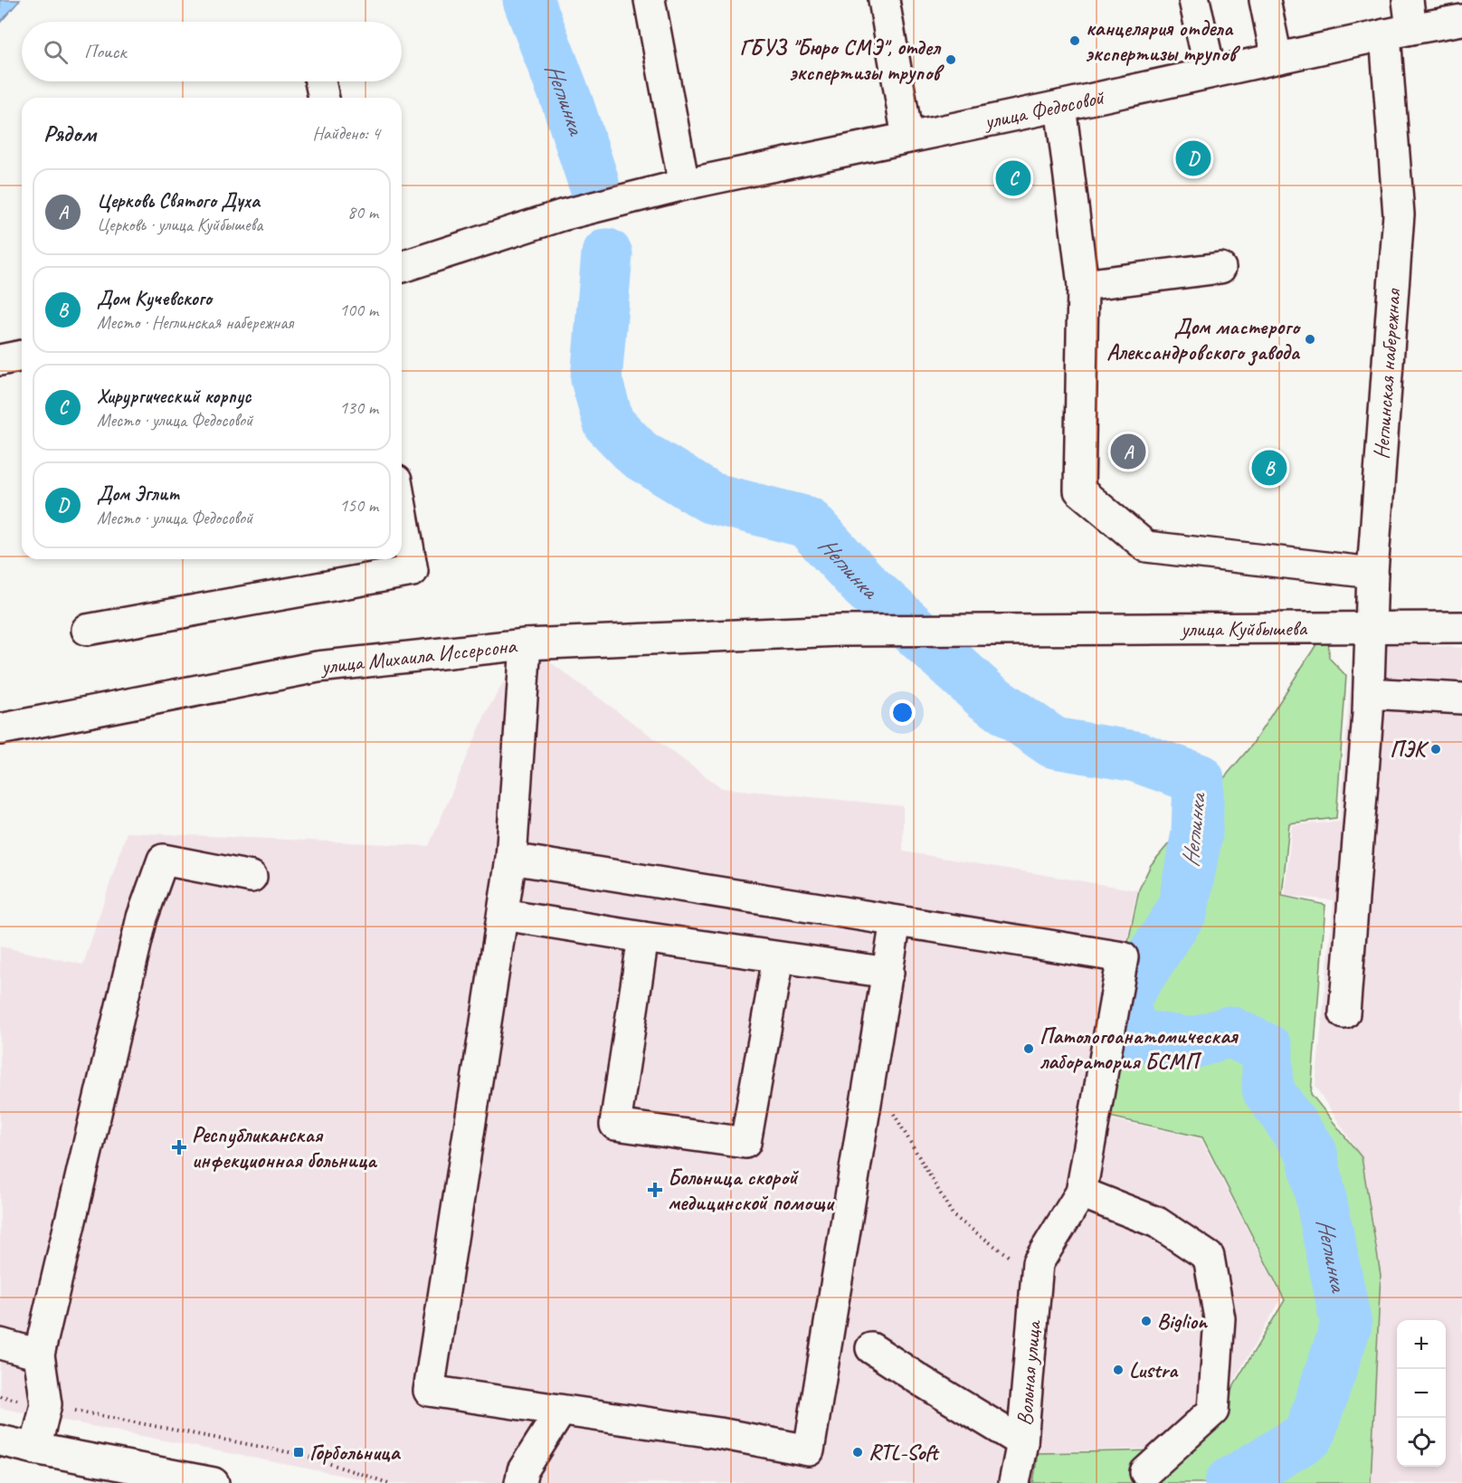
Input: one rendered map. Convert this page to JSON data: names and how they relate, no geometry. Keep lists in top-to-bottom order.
{
  "streets": {
    "street": [
      "улица Федосовой",
      "Неглинская набережная",
      "улица Куйбышева",
      "улица Михаила Иссерсона",
      "Вольная улица"
    ]
  },
  "crossings": [
    ["улица Федосовой", "Неглинская набережная"],
    ["Неглинская набережная", "улица Куйбышева"],
    ["улица Куйбышева", "улица Михаила Иссерсона"]
  ],
  "water": ["Неглинка"],
  "places": {
    "other": [
      "канцелярия отдела экспертизы трупов",
      "ГБУЗ \"Бюро СМЭ\", отдел экспертизы трупов",
      "Дом мастерого Александровского завода",
      "ПЭК",
      "Патологоанатомическая лаборатория БСМП",
      "Biglion",
      "Lustra",
      "RTL-Soft"
    ],
    "health": ["Республиканская инфекционная больница", "Больница скорой медицинской помощи"],
    "transit": ["Горбольница"]
  },
  "page": {
    "search": "Поиск",
    "heading": ["Рядом", "Найдено: 4"],
    "pins": [
      "D",
      "C",
      "A",
      "B"
    ],
    "list": [
      {
        "mark": "A",
        "name": "Церковь Святого Духа",
        "note": "Церковь · улица Куйбышева",
        "value": "80 m"
      },
      {
        "mark": "B",
        "name": "Дом Кучевского",
        "note": "Место · Неглинская набережная",
        "value": "100 m"
      },
      {
        "mark": "C",
        "name": "Хирургический корпус",
        "note": "Место · улица Федосовой",
        "value": "130 m"
      },
      {
        "mark": "D",
        "name": "Дом Эглит",
        "note": "Место · улица Федосовой",
        "value": "150 m"
      }
    ],
    "map_buttons": ["+", "−"]
  }
}
